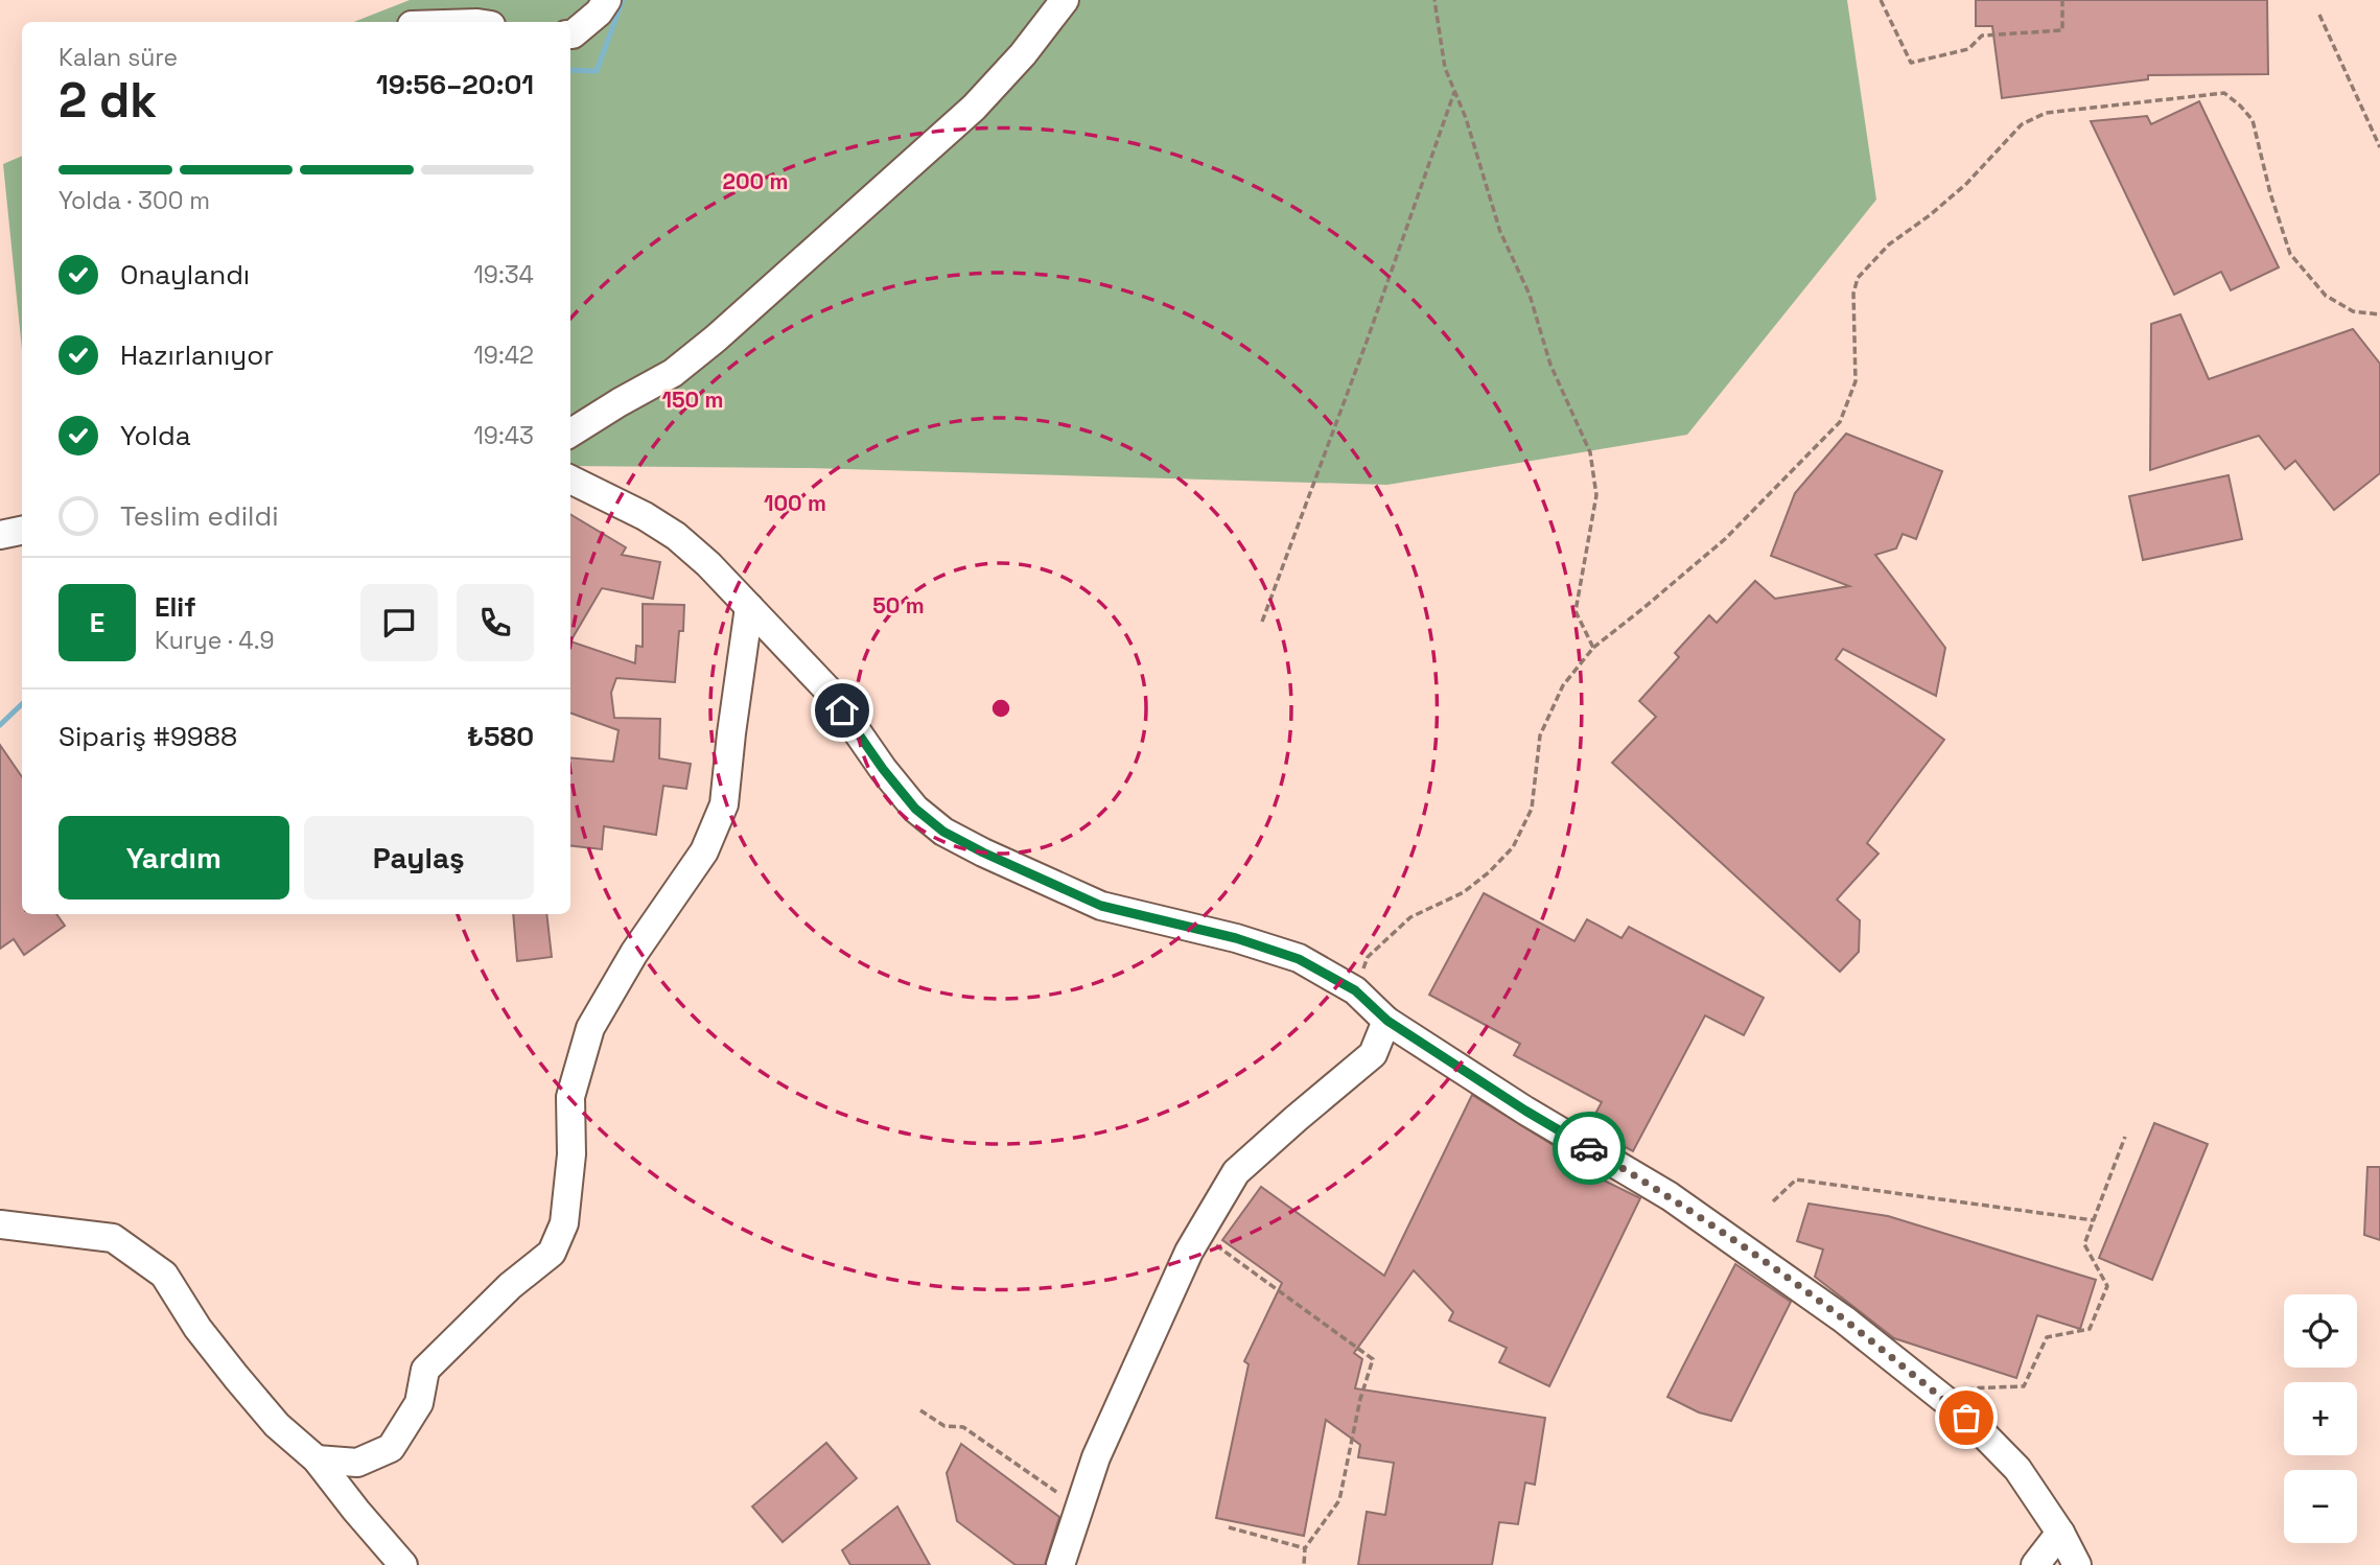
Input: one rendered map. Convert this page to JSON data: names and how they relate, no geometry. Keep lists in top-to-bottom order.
{
  "page": {
    "heading": ["2 dk", "Kalan süre", "19:56–20:01"],
    "panel": [
      "Elif",
      "Kurye · 4.9",
      "Sipariş #9988",
      "₺580"
    ],
    "bar": "Yolda · 300 m",
    "list": [
      ["Onaylandı", "19:34"],
      ["Hazırlanıyor", "19:42"],
      ["Yolda", "19:43"],
      "Teslim edildi"
    ],
    "round": "E",
    "buttons": ["Yardım", "Paylaş"],
    "map_buttons": ["+", "−"]
  },
  "rings": [
    "200 m",
    "150 m",
    "100 m",
    "50 m"
  ]
}
